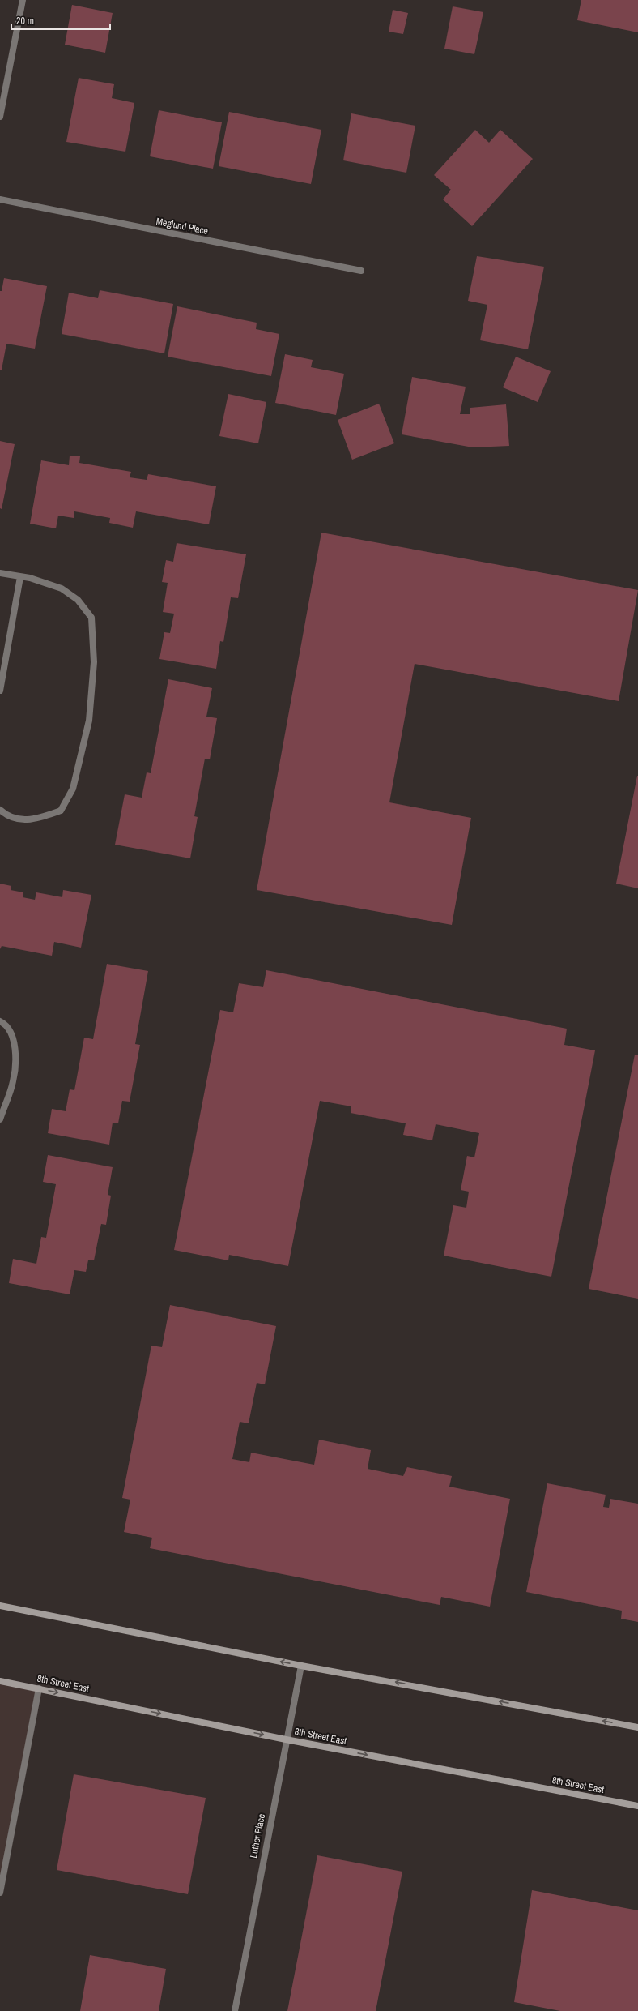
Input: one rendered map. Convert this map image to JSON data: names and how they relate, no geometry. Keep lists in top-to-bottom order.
{
  "streets": {
    "main road": ["8th Street East"],
    "street": ["Meglund Place", "Luther Place"]
  },
  "crossings": [
    ["8th Street East", "Luther Place"]
  ],
  "one_way": ["8th Street East"],
  "scale_bar": "20 m"
}
